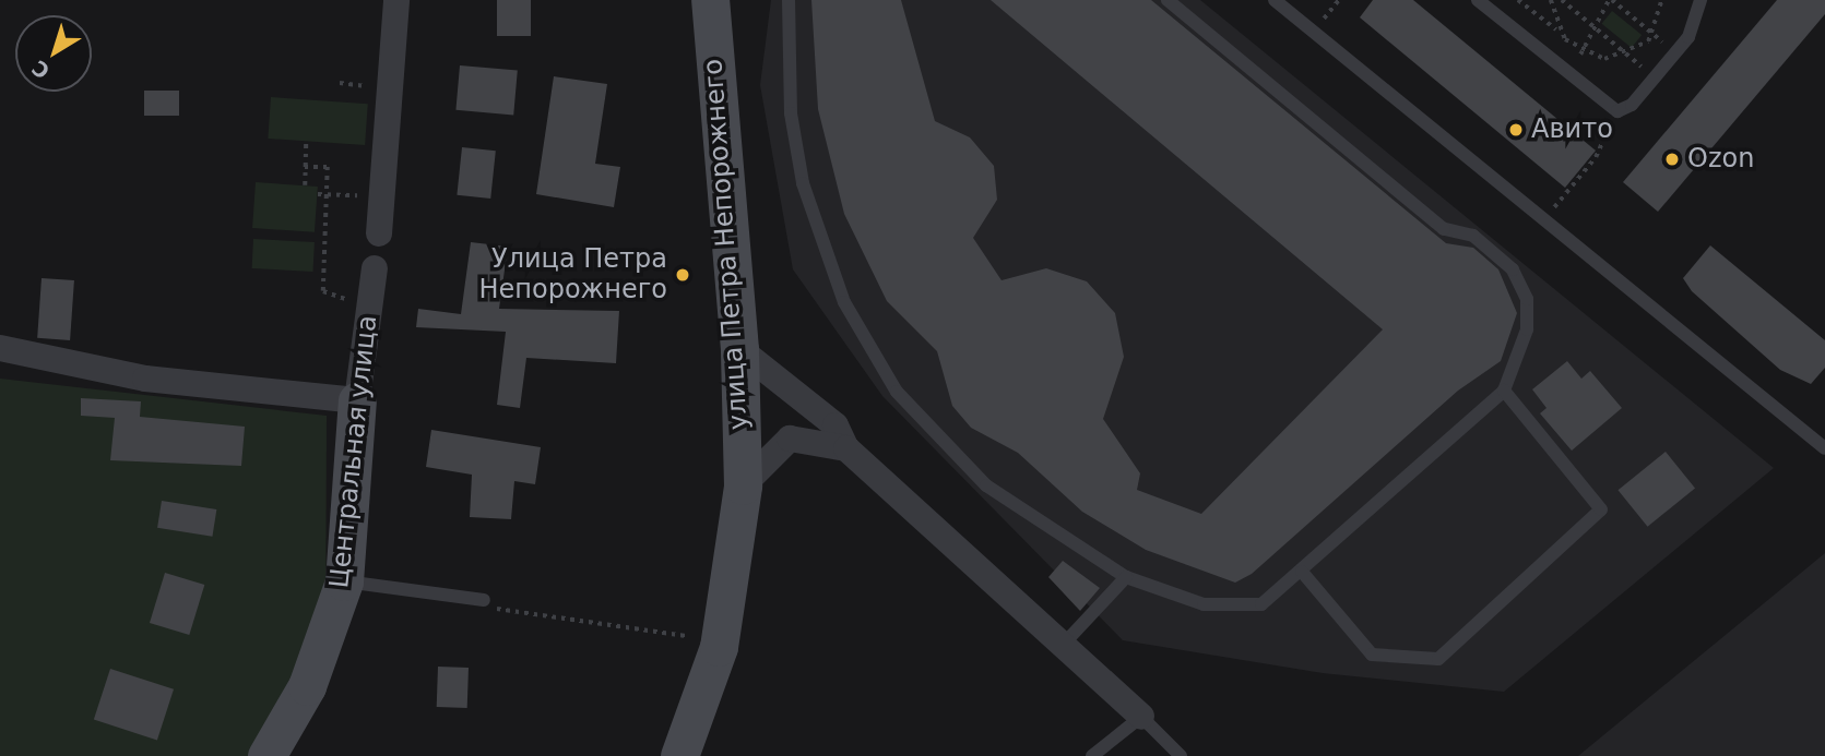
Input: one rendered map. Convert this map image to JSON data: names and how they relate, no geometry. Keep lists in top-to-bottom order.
{
  "streets": {
    "street": ["улица Петра Непорожнего", "Центральная улица"]
  },
  "places": ["Авито", "Ozon", "Улица Петра Непорожнего"],
  "north": "bottom left"
}
